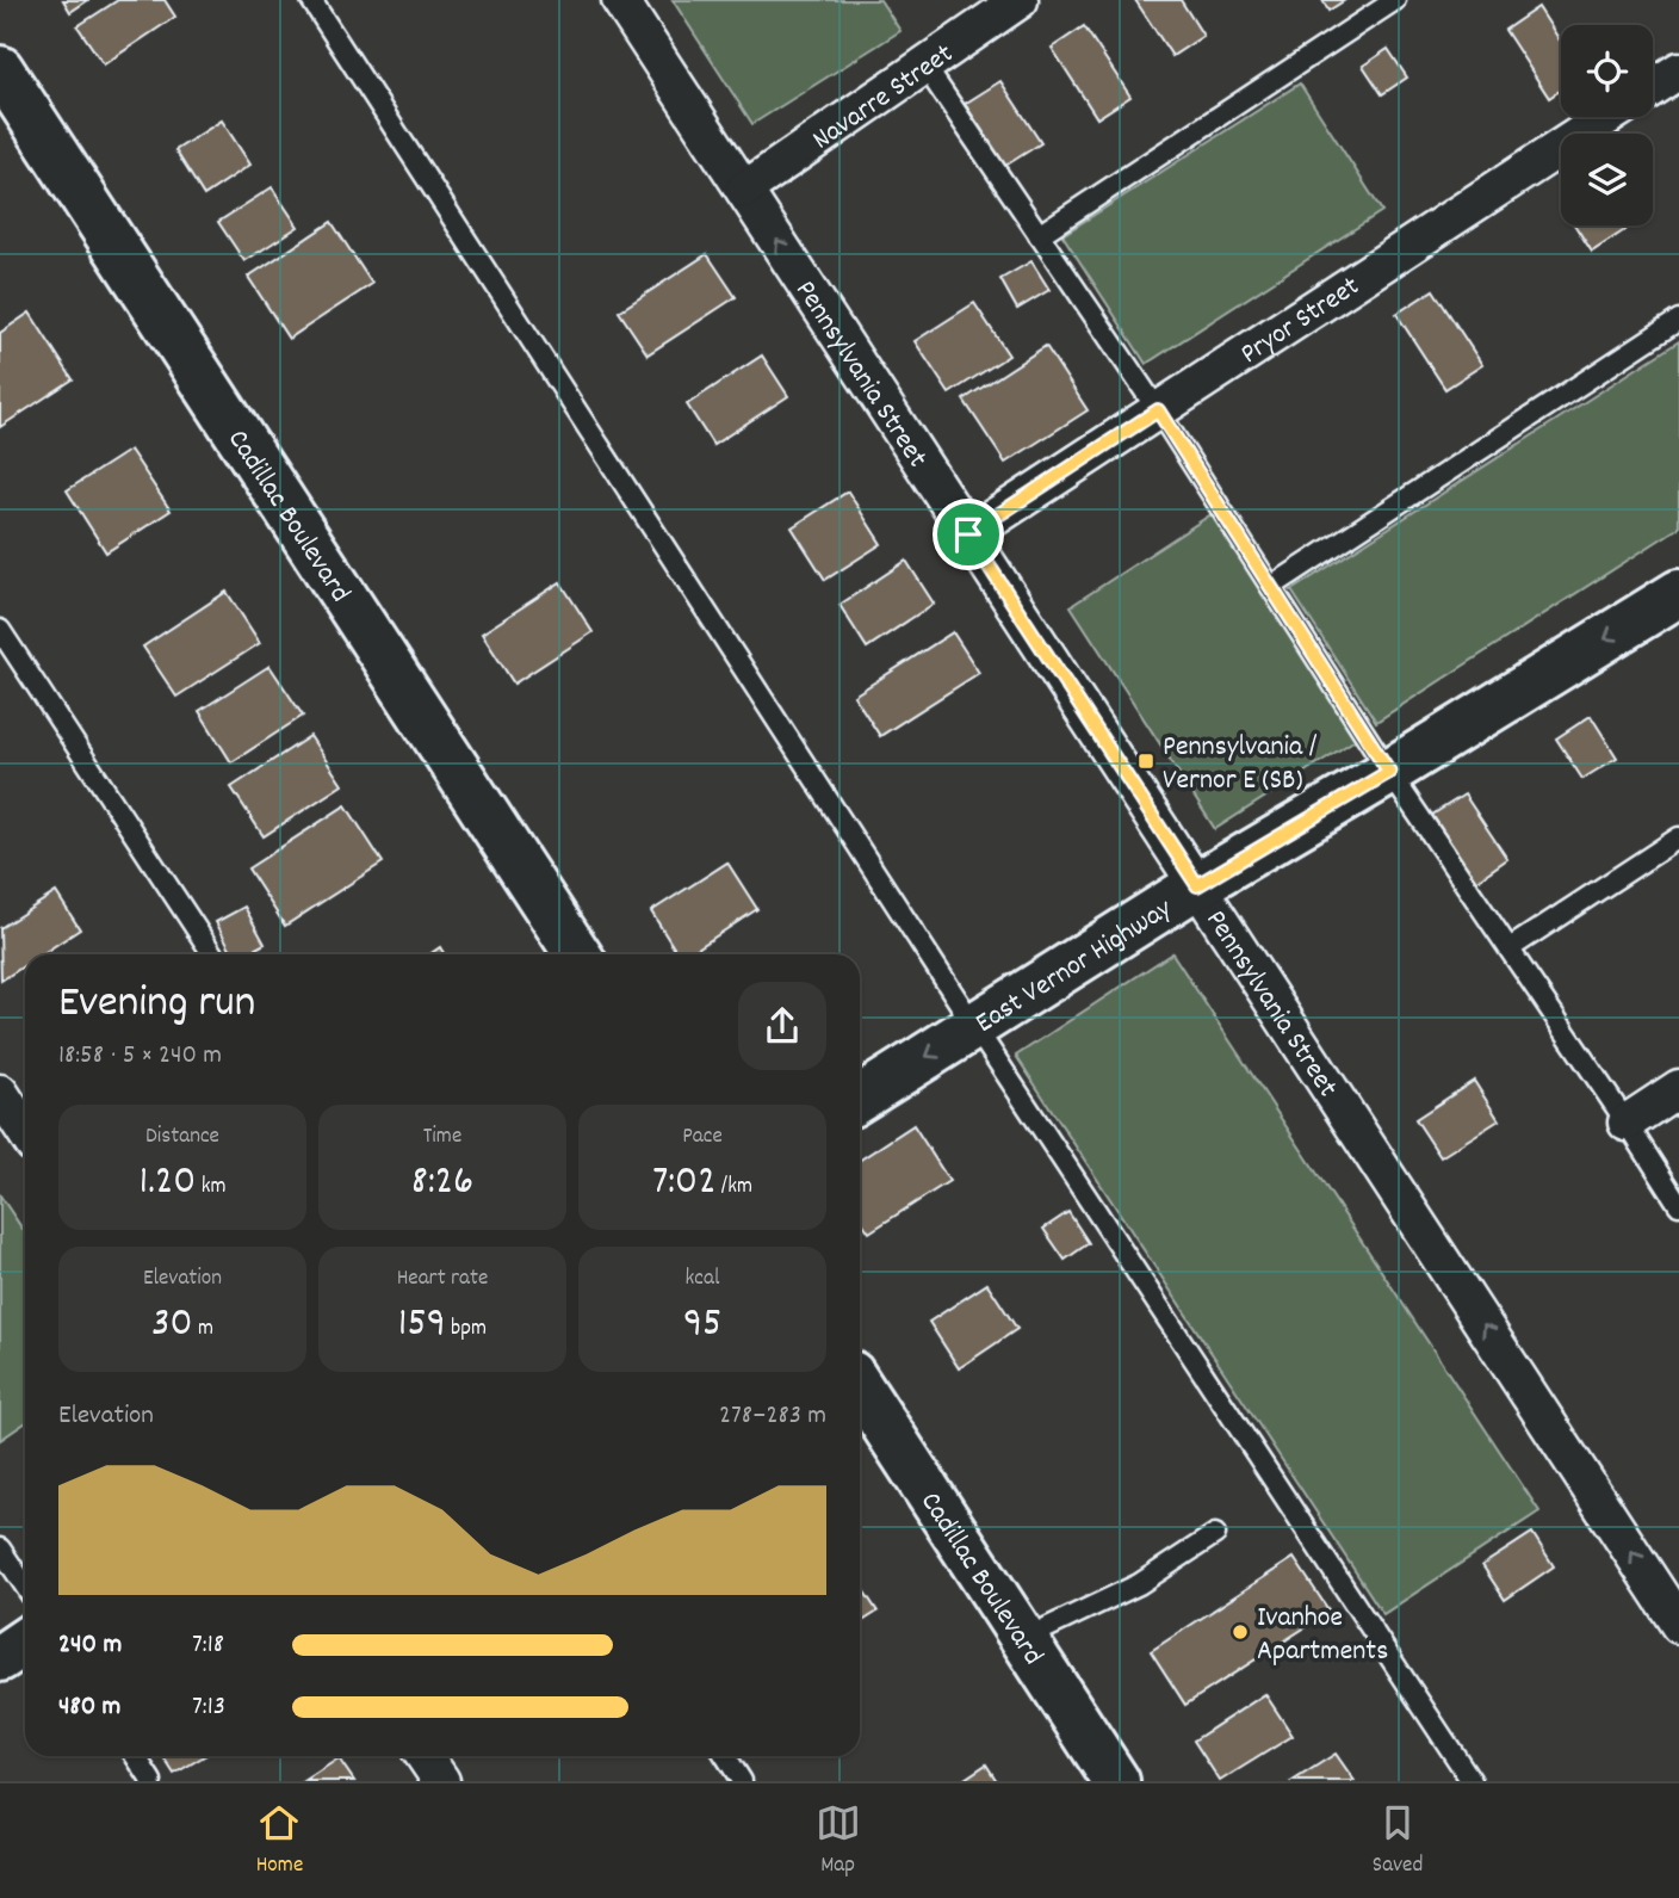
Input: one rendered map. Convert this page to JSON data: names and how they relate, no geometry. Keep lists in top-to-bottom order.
{
  "streets": {
    "street": [
      "Navarre Street",
      "Pryor Street",
      "Pennsylvania Street",
      "Cadillac Boulevard",
      "East Vernor Highway"
    ]
  },
  "crossings": [
    ["Navarre Street", "Pennsylvania Street"],
    ["Pryor Street", "Pennsylvania Street"],
    ["Pennsylvania Street", "East Vernor Highway"]
  ],
  "one_way": ["Pennsylvania Street", "East Vernor Highway"],
  "places": {
    "transit": ["Pennsylvania / Vernor E (SB)"],
    "other": ["Ivanhoe Apartments"]
  },
  "page": {
    "heading": ["Evening run", "18:58 · 5 × 240 m"],
    "stats": [
      ["Distance", "1.20 km"],
      ["Time", "8:26"],
      ["Pace", "7:02 /km"],
      ["Elevation", "30 m"],
      ["Heart rate", "159 bpm"],
      ["kcal", "95"]
    ],
    "chart": ["Elevation", "278–283 m"],
    "list": [
      {
        "name": "240 m",
        "note": "7:18"
      },
      {
        "name": "480 m",
        "note": "7:13"
      }
    ],
    "tabs": ["Home", "Map", "Saved"]
  }
}
